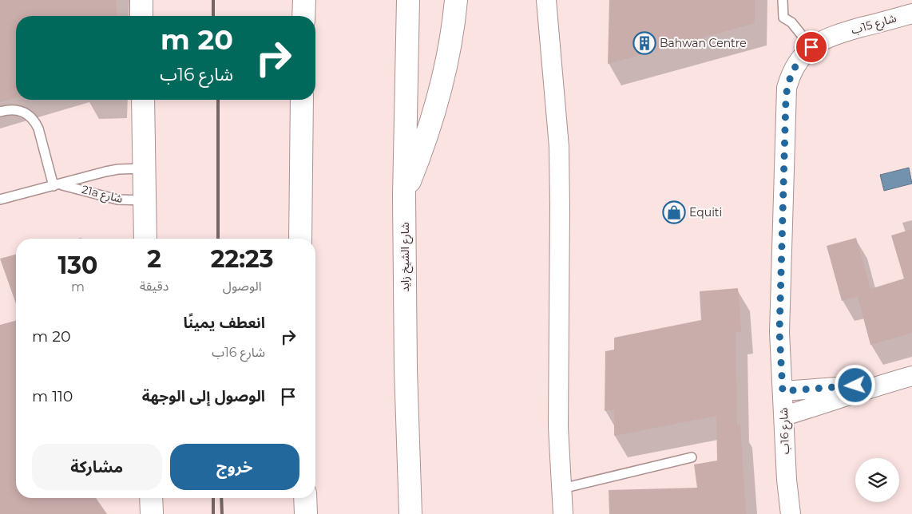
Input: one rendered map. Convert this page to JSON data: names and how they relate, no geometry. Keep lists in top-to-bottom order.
{
  "streets": {
    "main road": ["شارع الشيخ زايد"],
    "street": ["شارع 15ب", "شارع 16ب"],
    "lane": ["21a شارع"]
  },
  "crossings": [
    ["شارع 15ب", "شارع 16ب"]
  ],
  "places": {
    "building": ["Bahwan Centre"],
    "shop": ["Equiti"]
  },
  "page": {
    "turn": ["20 m", "شارع 16ب"],
    "eta": [
      "22:23",
      "الوصول",
      "2",
      "دقيقة",
      "130",
      "m"
    ],
    "list": [
      {
        "name": "انعطف يمينًا",
        "note": "شارع 16ب",
        "value": "20 m"
      },
      {
        "name": "الوصول إلى الوجهة",
        "value": "110 m"
      }
    ],
    "buttons": ["خروج", "مشاركة"]
  }
}
